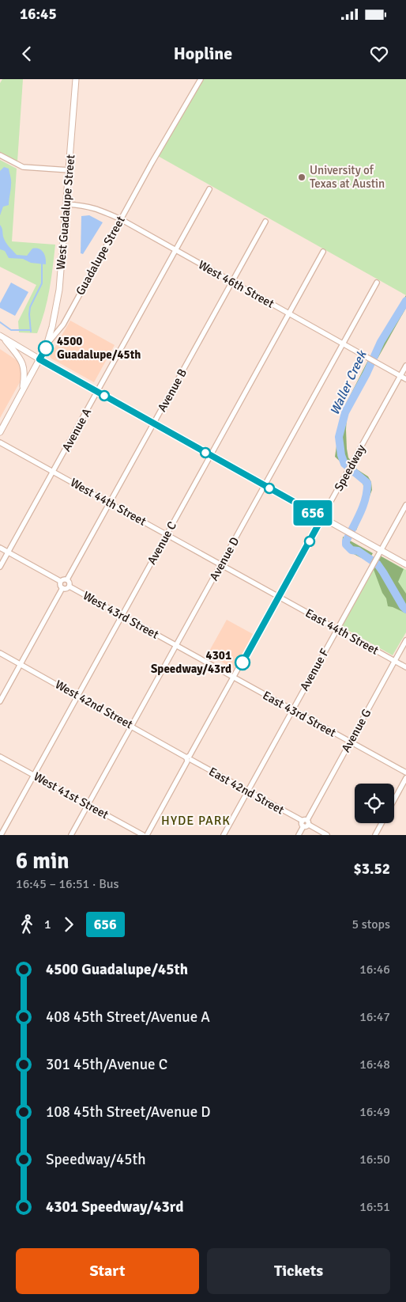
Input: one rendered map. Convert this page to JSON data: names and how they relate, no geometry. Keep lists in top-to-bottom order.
{
  "streets": {
    "main road": ["West Guadalupe Street", "Guadalupe Street"],
    "street": [
      "West 46th Street",
      "Avenue B",
      "Avenue A",
      "Speedway",
      "West 44th Street",
      "Avenue C",
      "Avenue D",
      "West 43rd Street",
      "East 44th Street",
      "Avenue F",
      "West 42nd Street",
      "East 43rd Street",
      "Avenue G",
      "East 42nd Street",
      "West 41st Street"
    ]
  },
  "crossings": [
    ["West Guadalupe Street", "Guadalupe Street"],
    ["West Guadalupe Street", "West 46th Street"],
    ["Guadalupe Street", "West 46th Street"],
    ["West 46th Street", "Avenue B"],
    ["West 46th Street", "Avenue A"],
    ["West 46th Street", "Speedway"],
    ["West 46th Street", "Avenue C"],
    ["West 46th Street", "Avenue D"],
    ["Avenue B", "West 44th Street"],
    ["Avenue B", "West 43rd Street"],
    ["Avenue A", "West 44th Street"],
    ["Speedway", "West 44th Street"],
    ["Speedway", "West 43rd Street"],
    ["Speedway", "East 44th Street"],
    ["Speedway", "West 42nd Street"],
    ["Speedway", "East 43rd Street"],
    ["Speedway", "East 42nd Street"],
    ["West 44th Street", "Avenue C"],
    ["West 44th Street", "Avenue D"],
    ["West 44th Street", "East 44th Street"],
    ["Avenue C", "West 43rd Street"],
    ["Avenue C", "West 42nd Street"],
    ["Avenue C", "West 41st Street"],
    ["Avenue D", "West 43rd Street"],
    ["Avenue D", "West 42nd Street"],
    ["Avenue D", "West 41st Street"],
    ["West 43rd Street", "East 43rd Street"],
    ["East 44th Street", "Avenue F"],
    ["East 44th Street", "Avenue G"],
    ["Avenue F", "East 43rd Street"],
    ["Avenue F", "East 42nd Street"],
    ["West 42nd Street", "East 42nd Street"],
    ["East 43rd Street", "Avenue G"],
    ["Avenue G", "East 42nd Street"]
  ],
  "districts": ["HYDE PARK"],
  "water": ["Waller Creek"],
  "places": ["University of Texas at Austin", "4500 Guadalupe/45th", "4301 Speedway/43rd"],
  "lines": ["bus line 656"],
  "page": {
    "status": "16:45",
    "header": "Hopline",
    "on_map": "656",
    "heading": ["6 min", "16:45 – 16:51 · Bus", "$3.52"],
    "legs": ["1", "656", "5 stops"],
    "list": [
      {
        "name": "4500 Guadalupe/45th",
        "value": "16:46"
      },
      {
        "name": "408 45th Street/Avenue A",
        "value": "16:47"
      },
      {
        "name": "301 45th/Avenue C",
        "value": "16:48"
      },
      {
        "name": "108 45th Street/Avenue D",
        "value": "16:49"
      },
      {
        "name": "Speedway/45th",
        "value": "16:50"
      },
      {
        "name": "4301 Speedway/43rd",
        "value": "16:51"
      }
    ],
    "buttons": ["Start", "Tickets"]
  }
}
